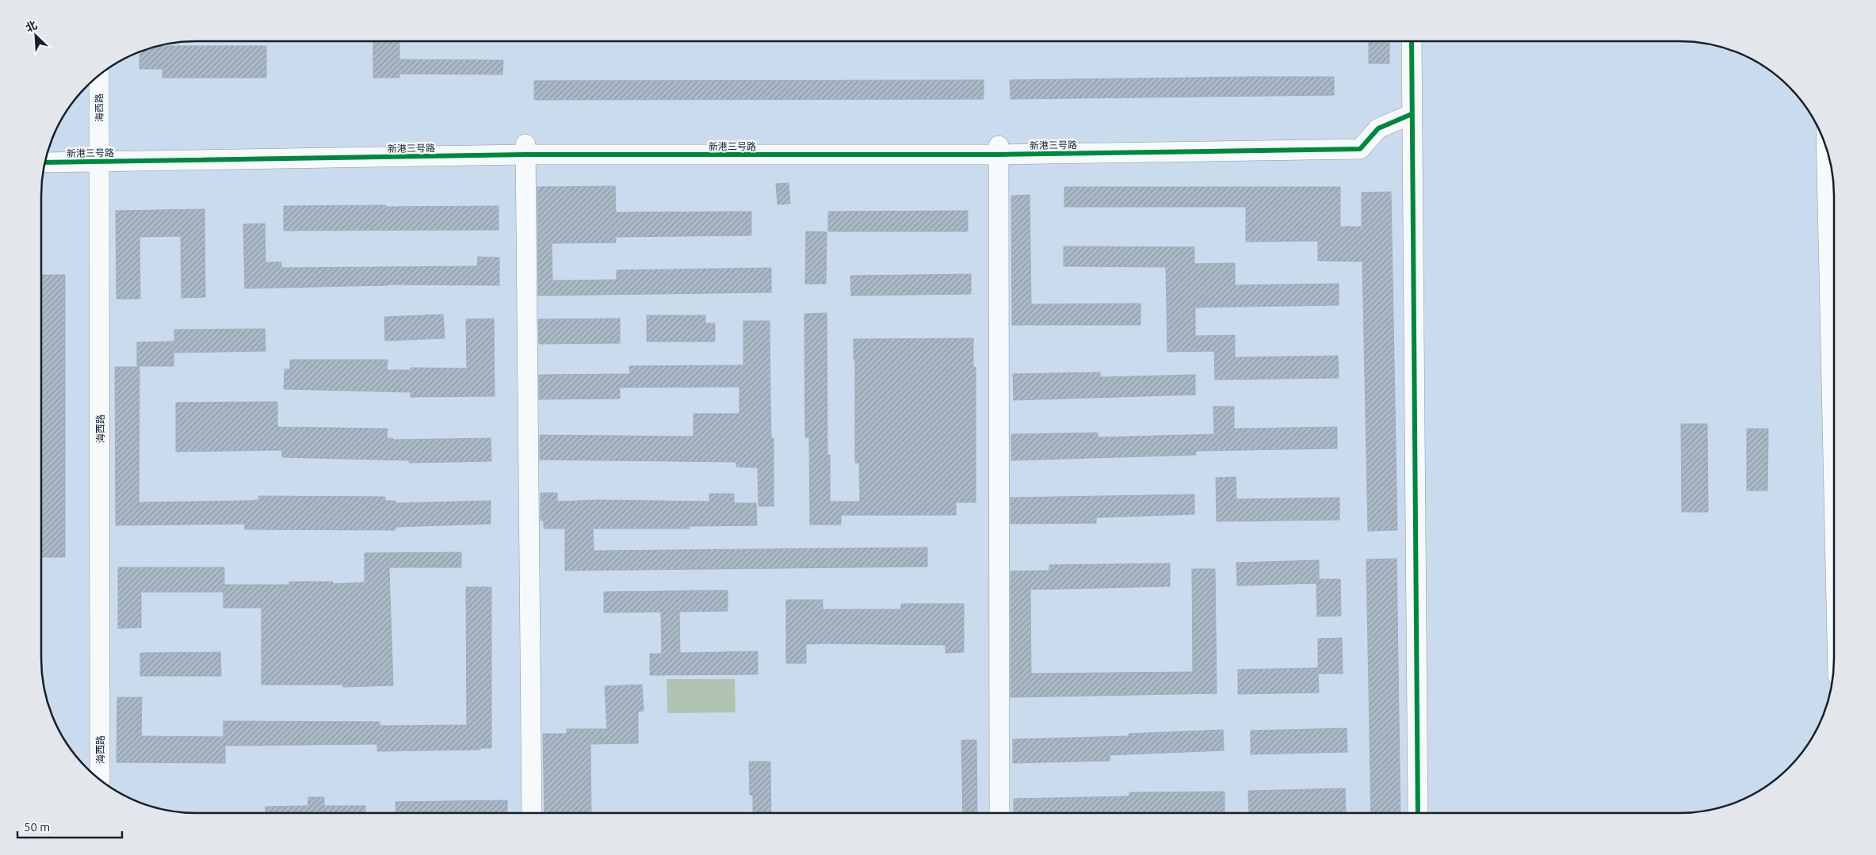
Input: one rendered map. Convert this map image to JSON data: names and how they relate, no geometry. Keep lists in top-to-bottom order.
{
  "streets": {
    "street": ["海西路", "新港三号路"]
  },
  "crossings": [
    ["海西路", "新港三号路"]
  ],
  "scale_bar": "50 m",
  "north": "top left"
}
